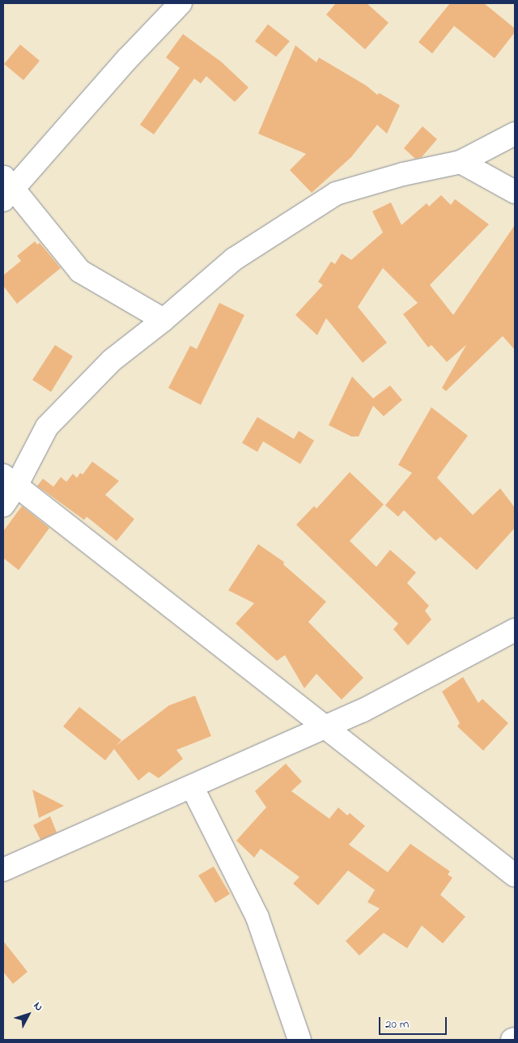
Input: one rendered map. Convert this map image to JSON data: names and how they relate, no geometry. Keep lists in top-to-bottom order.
{
  "scale_bar": "20 m",
  "north": "top right"
}
